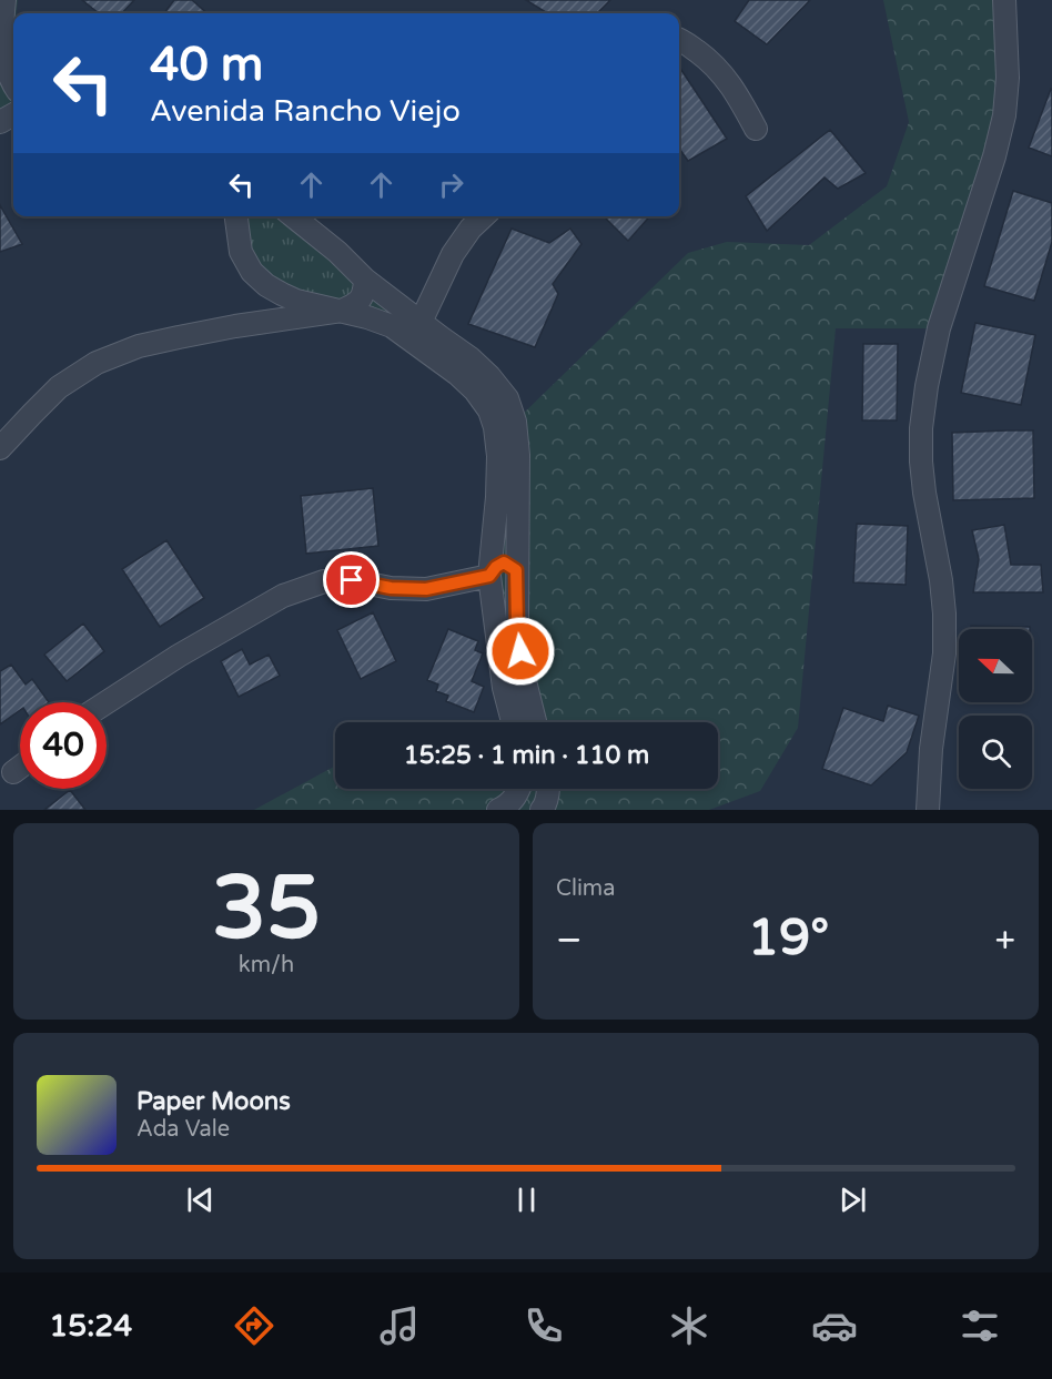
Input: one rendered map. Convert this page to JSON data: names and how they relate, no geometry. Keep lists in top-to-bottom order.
{
  "north": "left",
  "page": {
    "turn": ["40 m", "Avenida Rancho Viejo"],
    "limit": "40",
    "trip": "15:25 · 1 min · 110 m",
    "tile": [
      ["35", "km/h"],
      "Clima"
    ],
    "heat": ["−", "19°", "+"],
    "song": ["Paper Moons", "Ada Vale"],
    "tabs": "15:24"
  }
}
